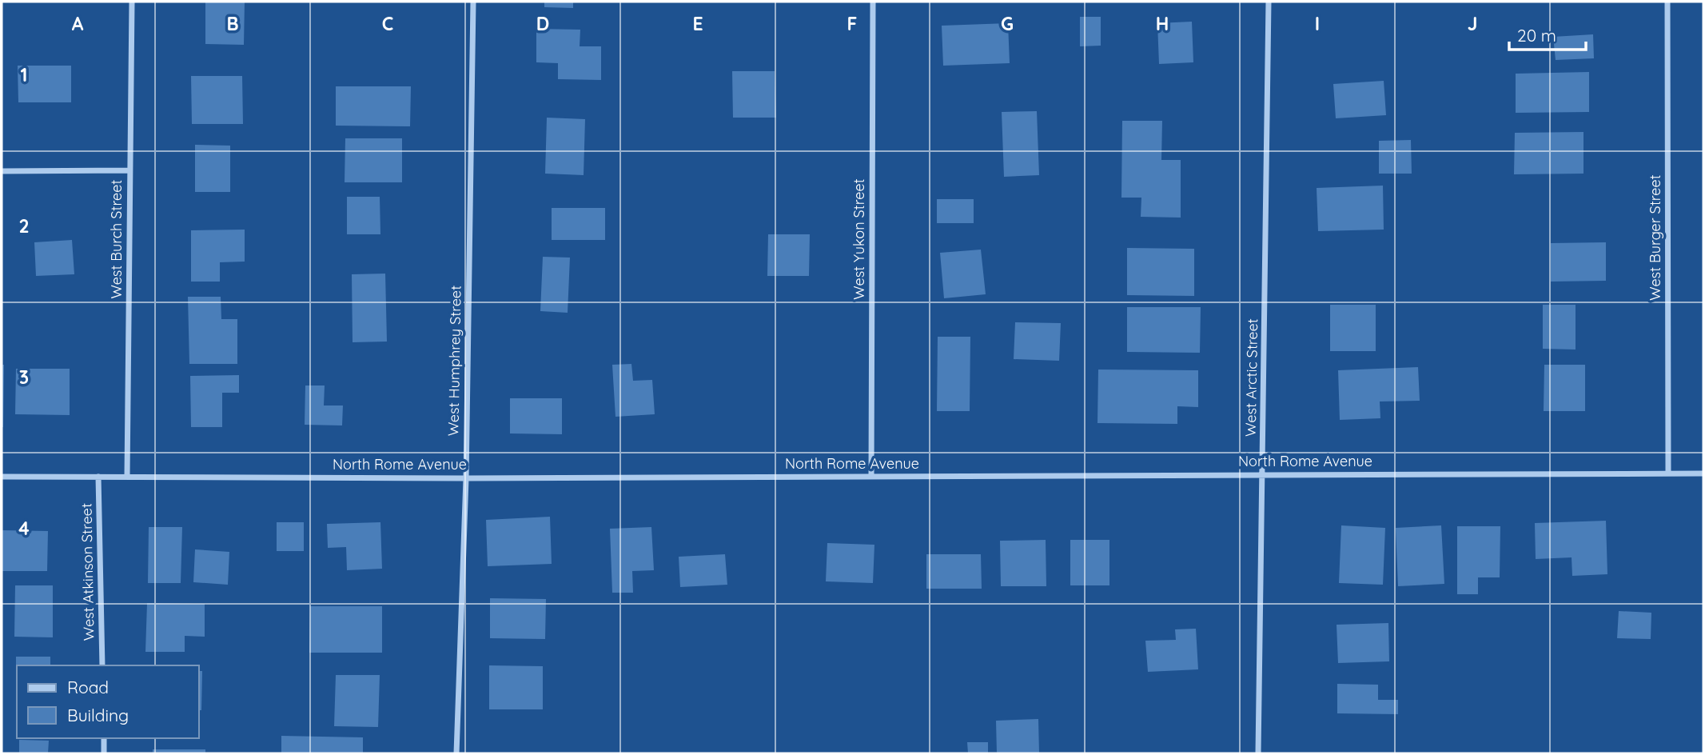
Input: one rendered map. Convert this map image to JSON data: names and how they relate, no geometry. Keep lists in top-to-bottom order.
{
  "streets": {
    "street": [
      "West Burger Street",
      "West Burch Street",
      "West Yukon Street",
      "West Humphrey Street",
      "West Arctic Street",
      "North Rome Avenue",
      "West Atkinson Street"
    ]
  },
  "crossings": [
    ["West Burger Street", "North Rome Avenue"],
    ["West Burch Street", "North Rome Avenue"],
    ["West Yukon Street", "North Rome Avenue"],
    ["West Humphrey Street", "North Rome Avenue"],
    ["West Arctic Street", "North Rome Avenue"],
    ["North Rome Avenue", "West Atkinson Street"]
  ],
  "legend": ["Road", "Building"],
  "scale_bar": "20 m",
  "grid": {
    "columns": [
      "A",
      "B",
      "C",
      "D",
      "E",
      "F",
      "G",
      "H",
      "I",
      "J"
    ],
    "rows": [
      "1",
      "2",
      "3",
      "4"
    ]
  }
}
